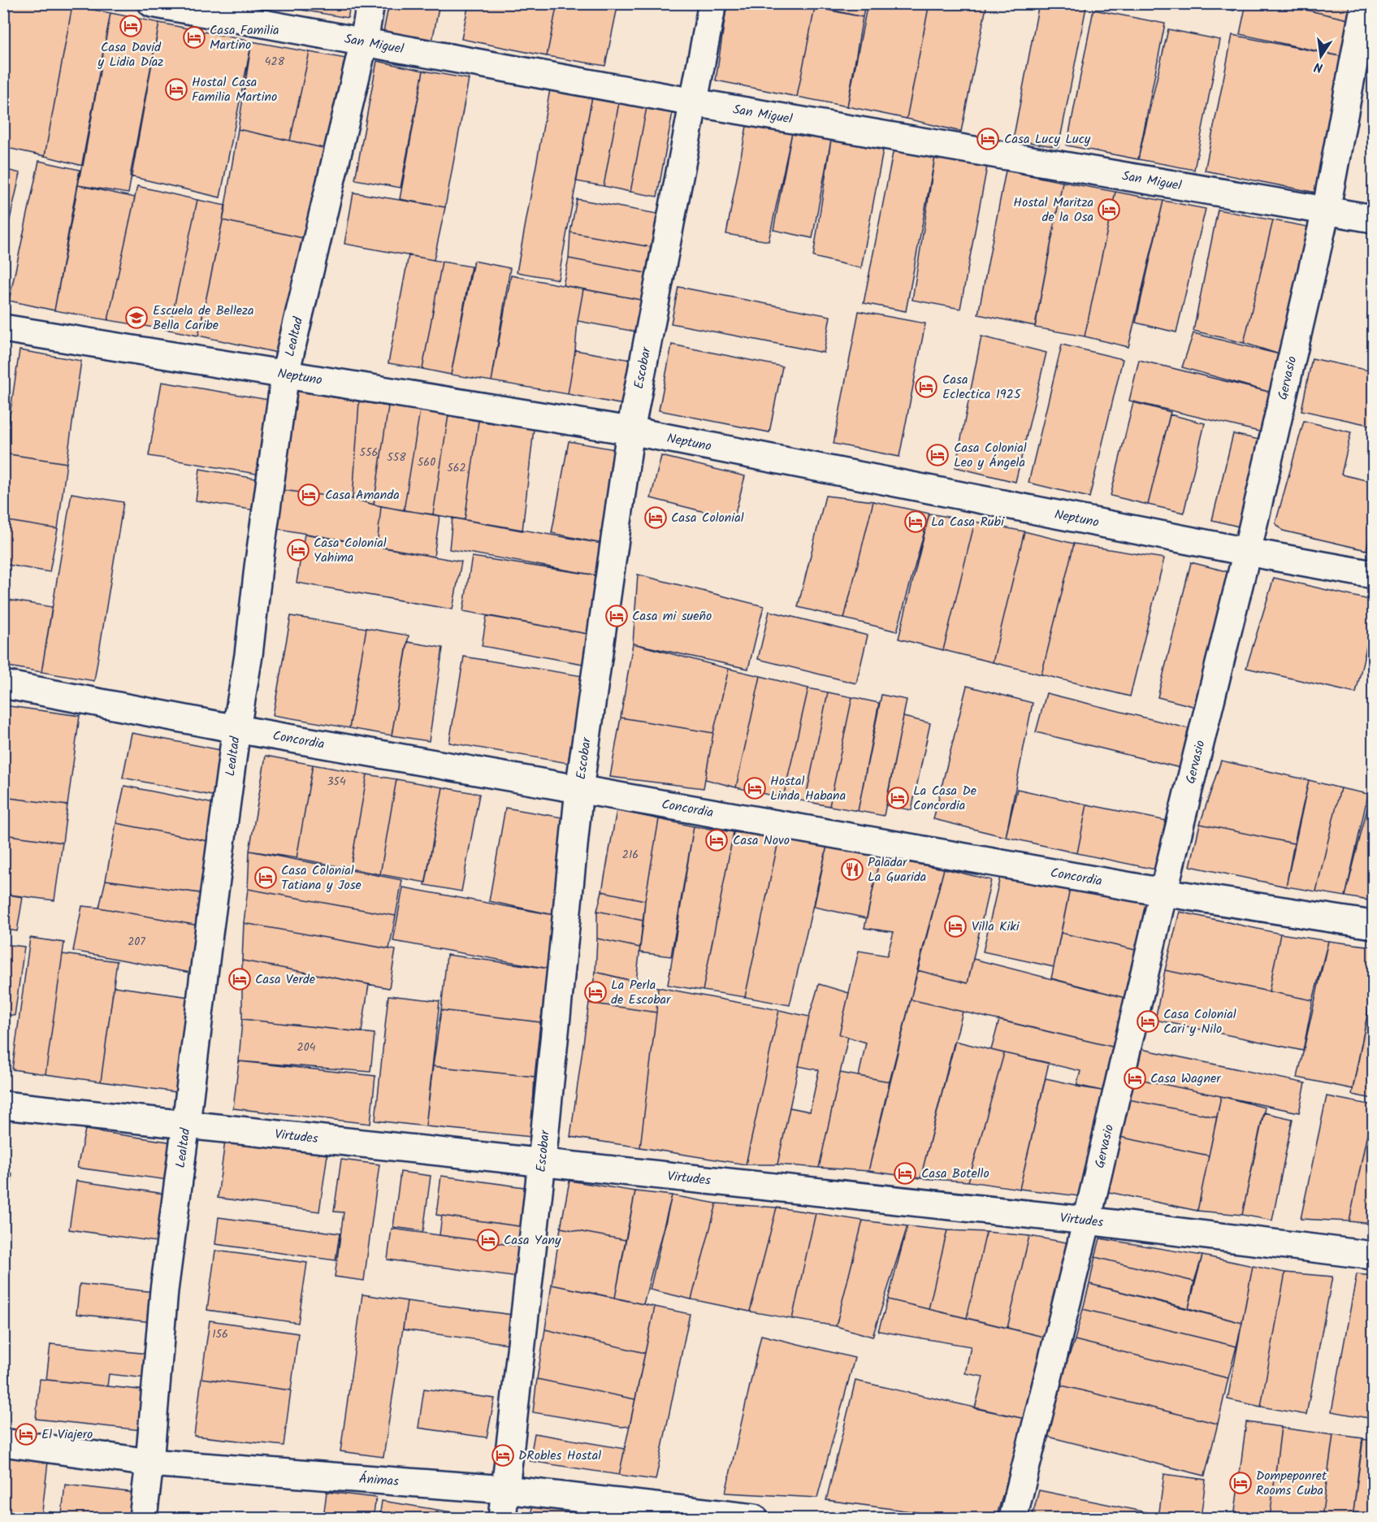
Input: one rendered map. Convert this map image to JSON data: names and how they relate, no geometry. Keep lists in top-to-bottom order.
{
  "streets": {
    "street": [
      "San Miguel",
      "Lealtad",
      "Escobar",
      "Neptuno",
      "Gervasio",
      "Concordia",
      "Virtudes",
      "Ánimas"
    ]
  },
  "crossings": [
    ["San Miguel", "Lealtad"],
    ["San Miguel", "Escobar"],
    ["San Miguel", "Gervasio"],
    ["Lealtad", "Neptuno"],
    ["Lealtad", "Concordia"],
    ["Lealtad", "Virtudes"],
    ["Lealtad", "Ánimas"],
    ["Escobar", "Neptuno"],
    ["Escobar", "Concordia"],
    ["Escobar", "Virtudes"],
    ["Escobar", "Ánimas"],
    ["Neptuno", "Gervasio"],
    ["Gervasio", "Concordia"],
    ["Gervasio", "Virtudes"]
  ],
  "places": {
    "hotel": [
      "Casa David y Lidia Díaz",
      "Casa Familia Martino",
      "Hostal Casa Familia Martino",
      "Casa Lucy Lucy",
      "Hostal Maritza de la Osa",
      "Casa Eclectica 1925",
      "Casa Colonial Leo y Ángela",
      "Casa Amanda",
      "Casa Colonial",
      "La Casa Rubi",
      "Casa Colonial Yahima",
      "Casa mi sueño",
      "Hostal Linda Habana",
      "La Casa De Concordia",
      "Casa Novo",
      "Casa Colonial Tatiana y Jose",
      "Villa Kiki",
      "Casa Verde",
      "La Perla de Escobar",
      "Casa Colonial Cari y Nilo",
      "Casa Wagner",
      "Casa Botello",
      "Casa Yany",
      "El Viajero",
      "DRobles Hostal",
      "Dompeponret Rooms Cuba"
    ],
    "school or university": ["Escuela de Belleza Bella Caribe"],
    "restaurant": ["Paladar La Guarida"]
  },
  "house_numbers": [
    "428",
    "556",
    "558",
    "560",
    "562",
    "354",
    "216",
    "207",
    "204",
    "156"
  ],
  "north": "bottom"
}
